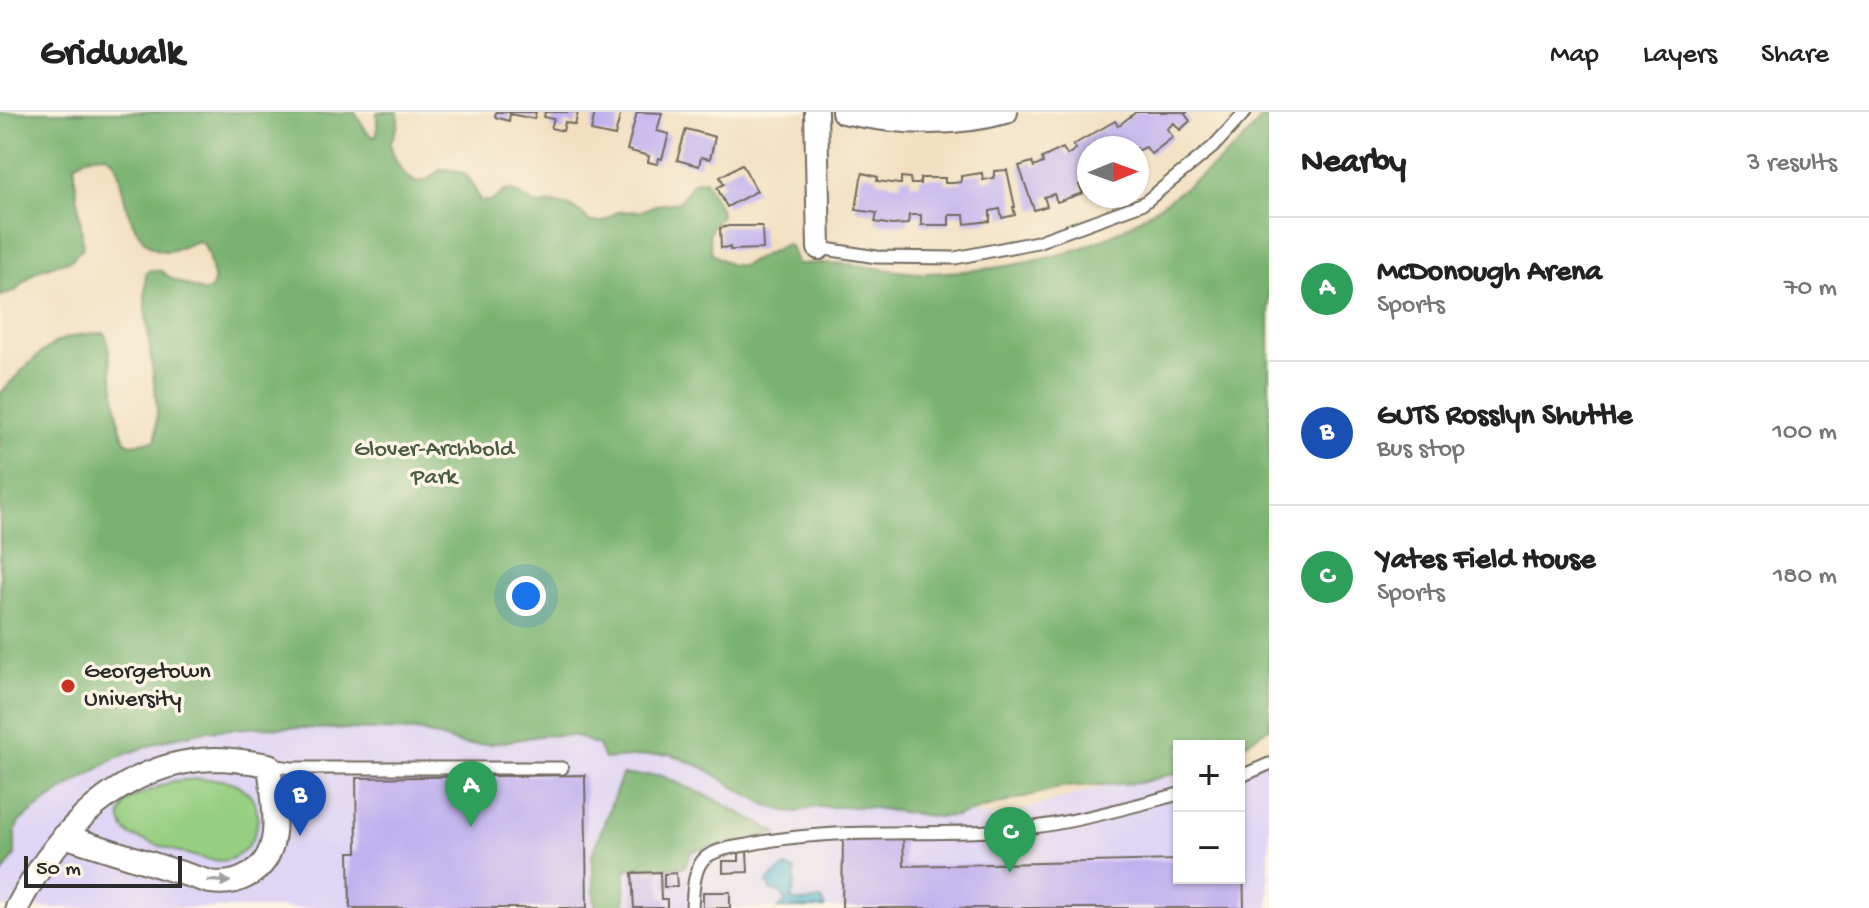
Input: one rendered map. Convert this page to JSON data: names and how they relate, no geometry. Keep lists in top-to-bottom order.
{
  "parks": ["Glover-Archbold Park"],
  "places": ["Georgetown University"],
  "scale_bar": "50 m",
  "north": "right",
  "page": {
    "header": "Gridwalk",
    "nav": ["Map", "Layers", "Share"],
    "heading": ["Nearby", "3 results"],
    "list": [
      {
        "mark": "A",
        "name": "McDonough Arena",
        "note": "Sports",
        "value": "70 m"
      },
      {
        "mark": "B",
        "name": "GUTS Rosslyn Shuttle",
        "note": "Bus stop",
        "value": "100 m"
      },
      {
        "mark": "C",
        "name": "Yates Field House",
        "note": "Sports",
        "value": "180 m"
      }
    ],
    "map_buttons": ["+", "−"],
    "pins": ["A", "B", "C"],
    "scale": "50 m"
  }
}
